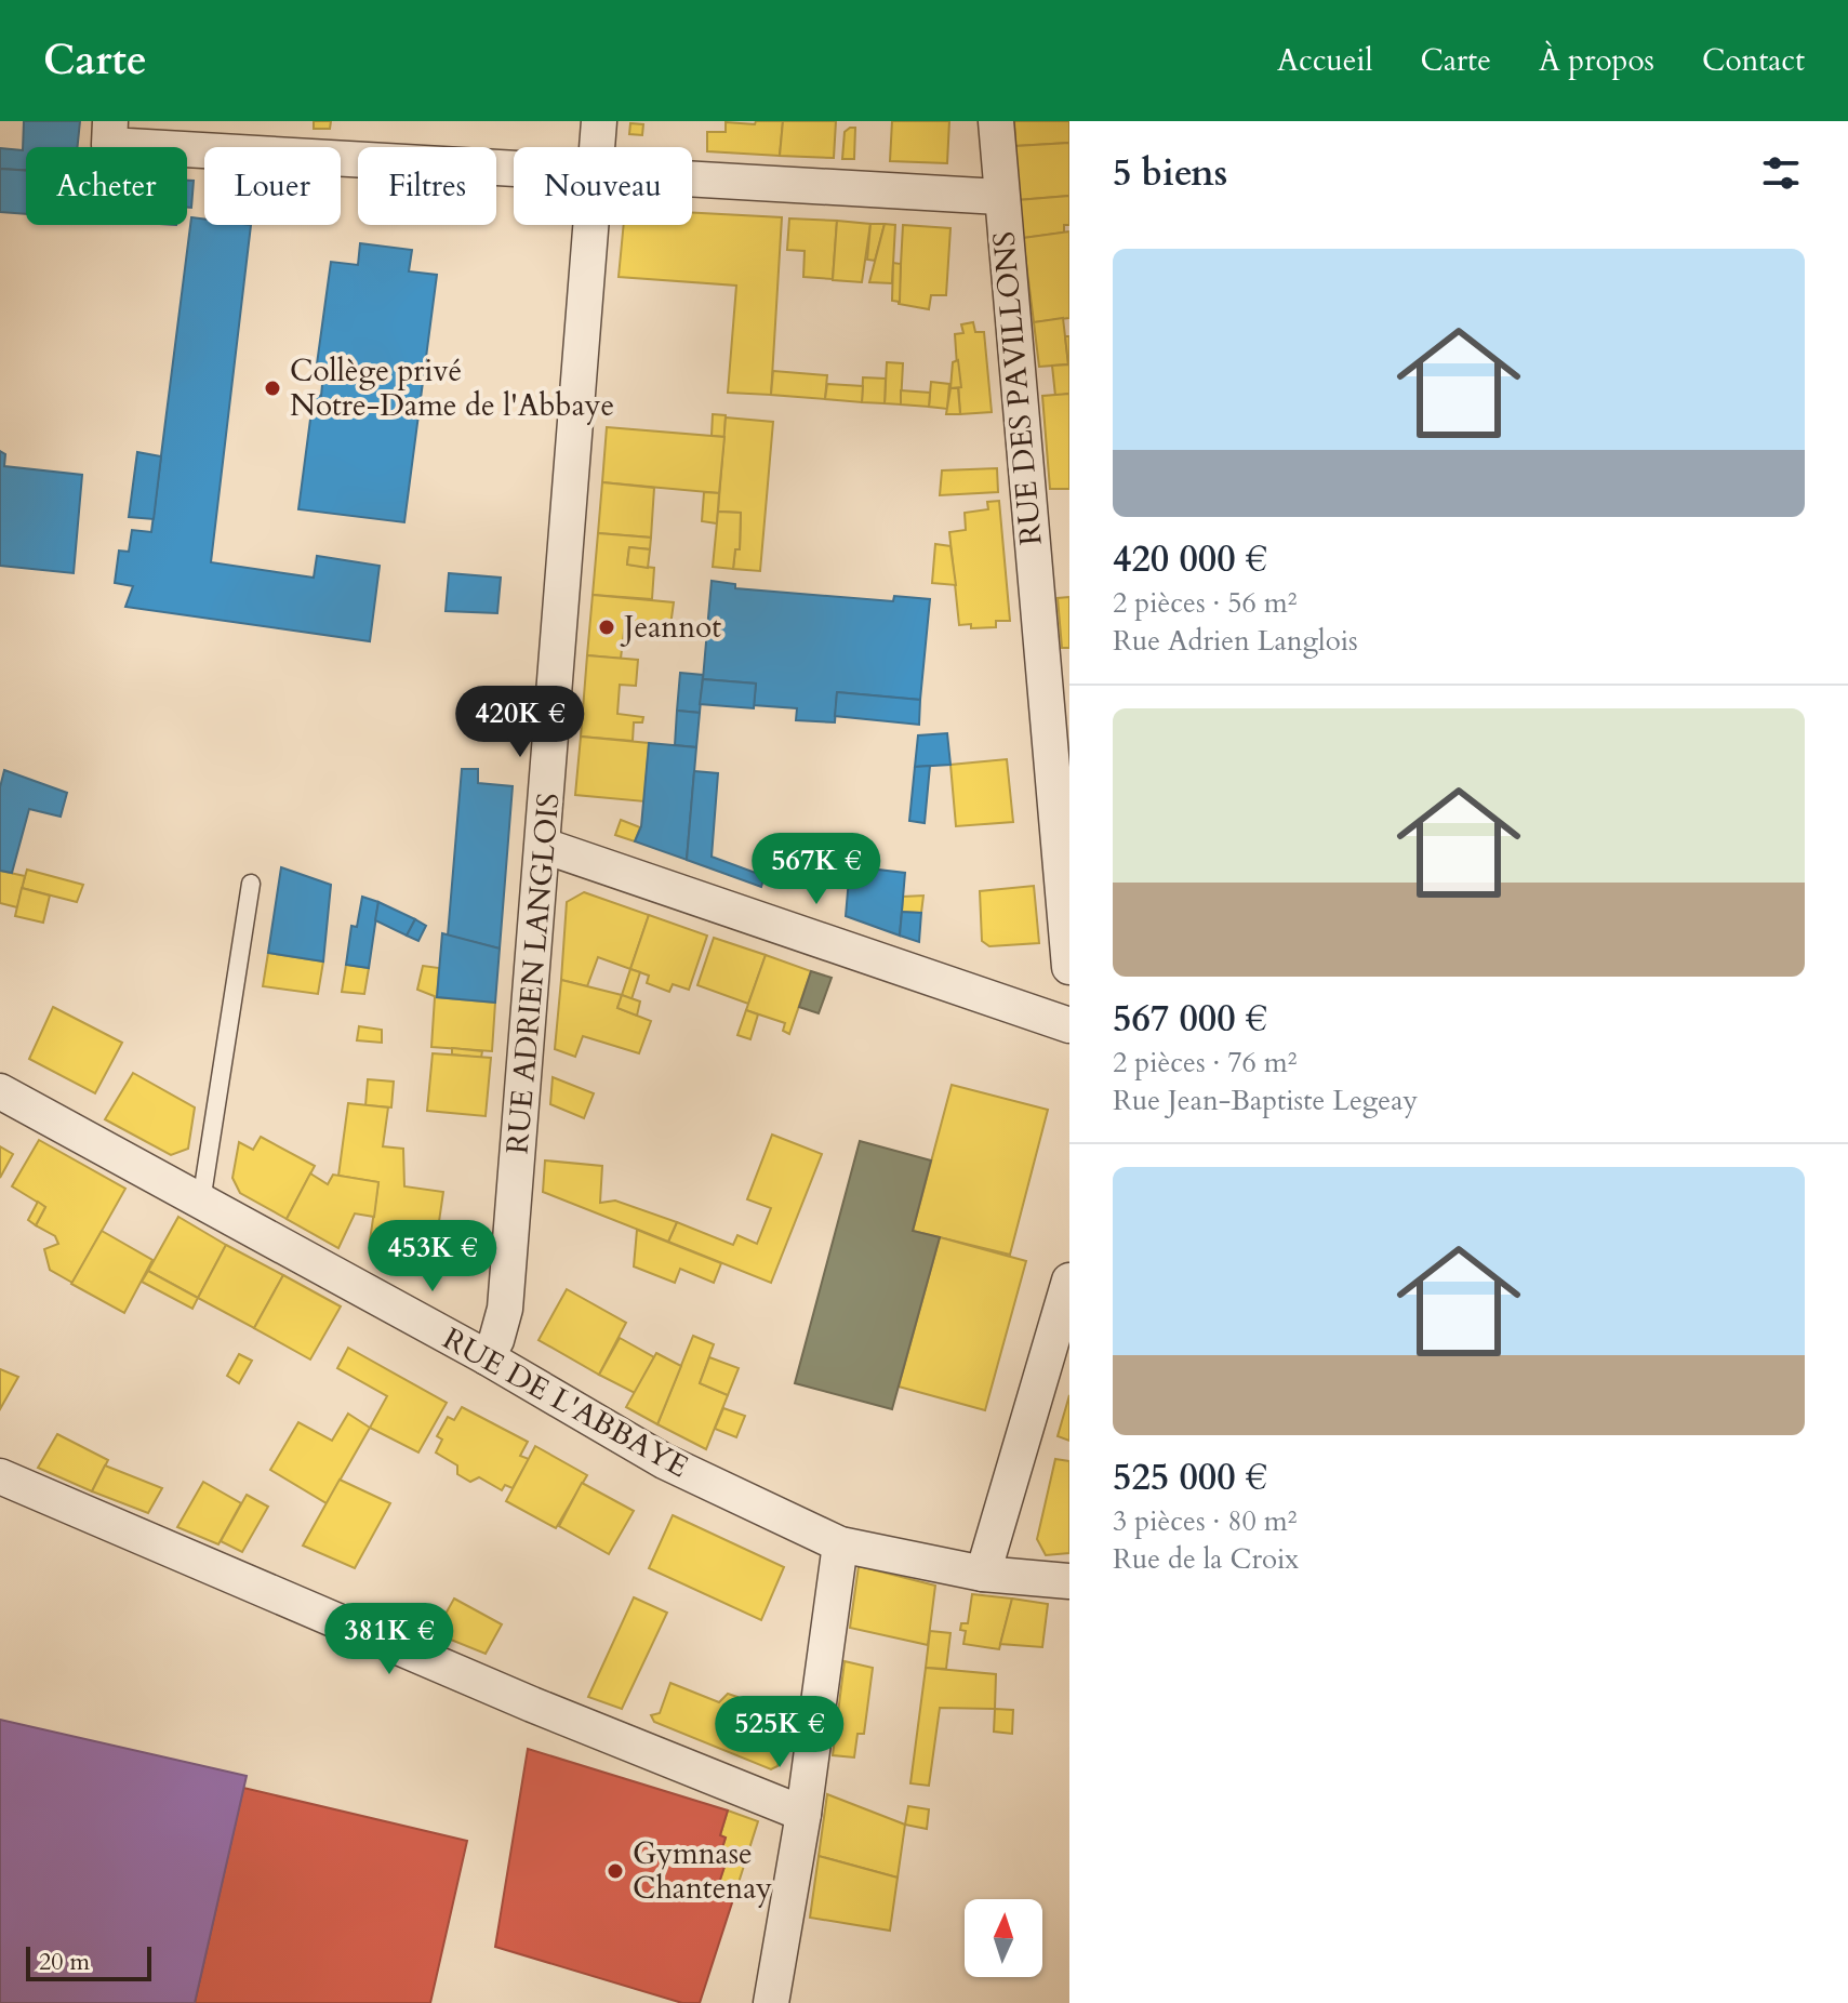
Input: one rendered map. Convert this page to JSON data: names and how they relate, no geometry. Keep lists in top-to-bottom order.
{
  "streets": {
    "street": ["RUE DES PAVILLONS", "RUE ADRIEN LANGLOIS", "RUE DE L'ABBAYE"]
  },
  "crossings": [
    ["RUE ADRIEN LANGLOIS", "RUE DE L'ABBAYE"]
  ],
  "places": ["Collège privé Notre-Dame de l'Abbaye", "Jeannot", "Gymnase Chantenay"],
  "scale_bar": "20 m",
  "north": "top",
  "page": {
    "header": "Carte",
    "nav": [
      "Accueil",
      "Carte",
      "À propos",
      "Contact"
    ],
    "heading": "5 biens",
    "chip": [
      "Acheter",
      "Louer",
      "Filtres",
      "Nouveau"
    ],
    "list": [
      {
        "name": "420 000 €",
        "note": "2 pièces · 56 m² · Rue Adrien Langlois"
      },
      {
        "name": "567 000 €",
        "note": "2 pièces · 76 m² · Rue Jean-Baptiste Legeay"
      },
      {
        "name": "525 000 €",
        "note": "3 pièces · 80 m² · Rue de la Croix"
      }
    ],
    "price": [
      "420K €",
      "567K €",
      "453K €",
      "381K €",
      "525K €"
    ],
    "scale": "20 m"
  }
}
